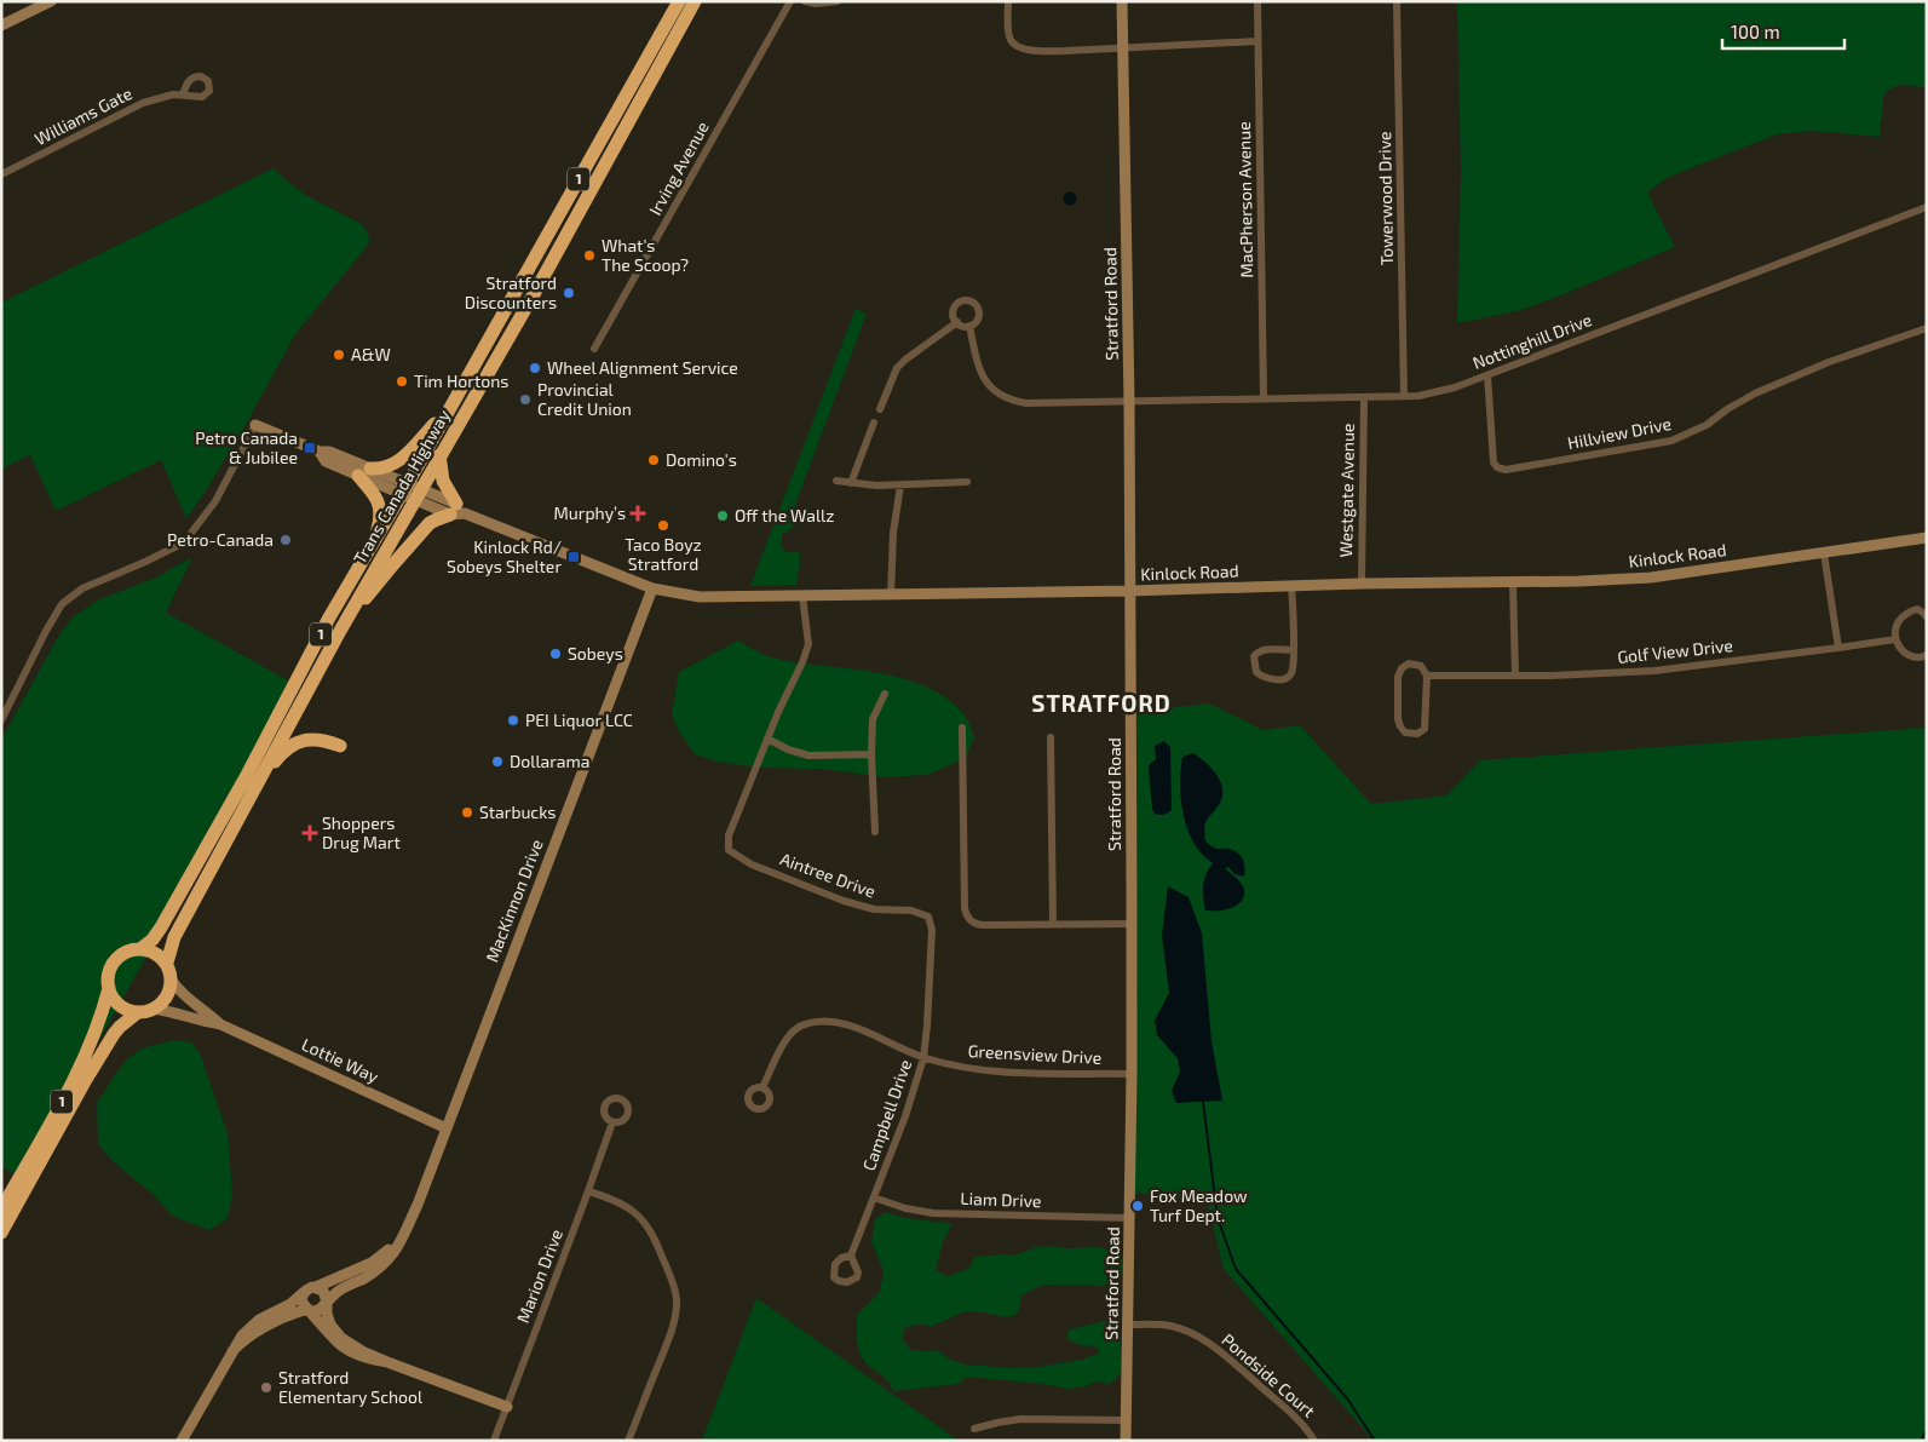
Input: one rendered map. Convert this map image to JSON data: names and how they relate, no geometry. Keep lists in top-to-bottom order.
{
  "streets": {
    "highway": ["1", "Trans Canada Highway"],
    "street": [
      "Williams Gate",
      "Irving Avenue",
      "Towerwood Drive",
      "MacPherson Avenue",
      "Stratford Road",
      "Nottinghill Drive",
      "Hillview Drive",
      "Westgate Avenue",
      "Kinlock Road",
      "Golf View Drive",
      "Aintree Drive",
      "MacKinnon Drive",
      "Greensview Drive",
      "Lottie Way",
      "Campbell Drive",
      "Liam Drive",
      "Marion Drive",
      "Pondside Court"
    ]
  },
  "crossings": [
    ["1", "Trans Canada Highway"],
    ["1", "Lottie Way"],
    ["Towerwood Drive", "Nottinghill Drive"],
    ["MacPherson Avenue", "Nottinghill Drive"],
    ["Stratford Road", "Nottinghill Drive"],
    ["Stratford Road", "Kinlock Road"],
    ["Stratford Road", "Greensview Drive"],
    ["Stratford Road", "Liam Drive"],
    ["Stratford Road", "Pondside Court"],
    ["Nottinghill Drive", "Hillview Drive"],
    ["Nottinghill Drive", "Westgate Avenue"],
    ["Trans Canada Highway", "Kinlock Road"],
    ["Trans Canada Highway", "Lottie Way"],
    ["Westgate Avenue", "Kinlock Road"],
    ["Kinlock Road", "MacKinnon Drive"],
    ["Aintree Drive", "Campbell Drive"],
    ["MacKinnon Drive", "Lottie Way"],
    ["Greensview Drive", "Campbell Drive"],
    ["Campbell Drive", "Liam Drive"]
  ],
  "districts": ["STRATFORD"],
  "places": {
    "other": [
      "What's The Scoop?",
      "Stratford Discounters",
      "A&W",
      "Wheel Alignment Service",
      "Tim Hortons",
      "Provincial Credit Union",
      "Domino's",
      "Off the Wallz",
      "Taco Boyz Stratford",
      "Petro-Canada",
      "Sobeys",
      "PEI Liquor LCC",
      "Dollarama",
      "Starbucks",
      "Fox Meadow Turf Dept.",
      "Stratford Elementary School"
    ],
    "transit": ["Petro Canada & Jubilee", "Kinlock Rd/ Sobeys Shelter"],
    "health": ["Murphy’s", "Shoppers Drug Mart"]
  },
  "scale_bar": "100 m"
}
